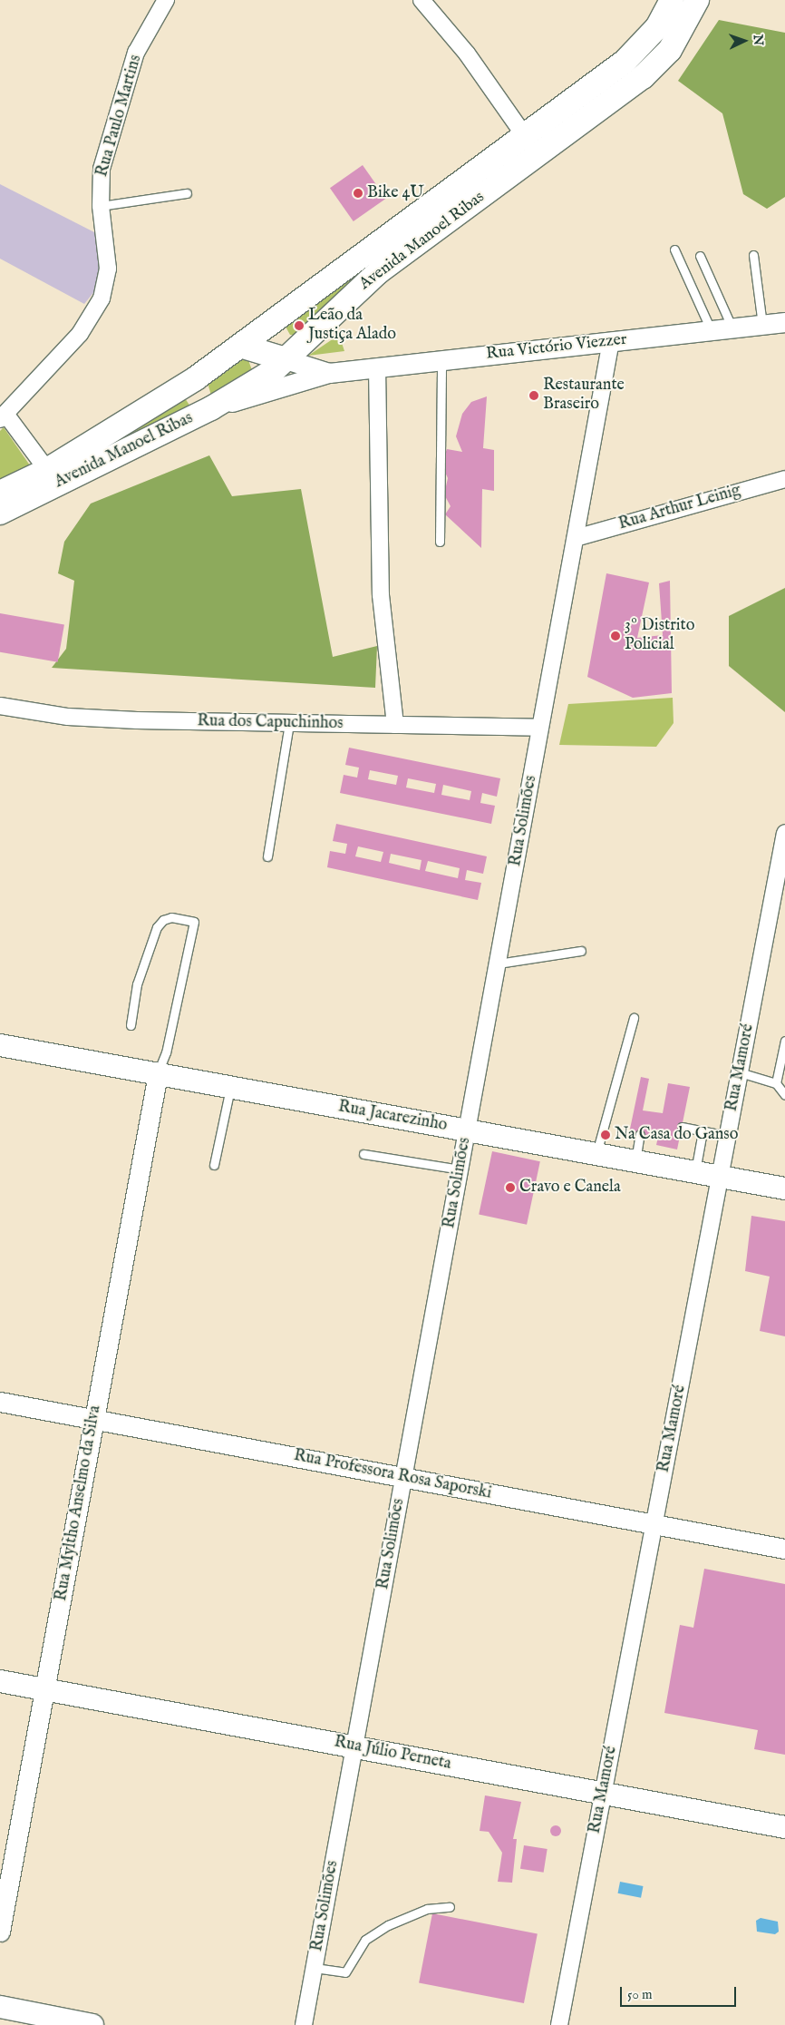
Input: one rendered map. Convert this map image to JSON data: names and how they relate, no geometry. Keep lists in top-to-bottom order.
{
  "streets": {
    "main road": ["Avenida Manoel Ribas", "Rua Jacarezinho", "Rua Júlio Perneta"],
    "street": [
      "Rua Paulo Martins",
      "Rua Victório Viezzer",
      "Rua Arthur Leinig",
      "Rua dos Capuchinhos",
      "Rua Solimões",
      "Rua Mamoré",
      "Rua Professora Rosa Saporski",
      "Rua Myltho Anselmo da Silva"
    ]
  },
  "crossings": [
    ["Avenida Manoel Ribas", "Rua Victório Viezzer"],
    ["Rua Victório Viezzer", "Rua Solimões"],
    ["Rua Arthur Leinig", "Rua Solimões"],
    ["Rua dos Capuchinhos", "Rua Solimões"],
    ["Rua Solimões", "Rua Jacarezinho"],
    ["Rua Solimões", "Rua Professora Rosa Saporski"],
    ["Rua Solimões", "Rua Júlio Perneta"],
    ["Rua Mamoré", "Rua Jacarezinho"],
    ["Rua Mamoré", "Rua Professora Rosa Saporski"],
    ["Rua Mamoré", "Rua Júlio Perneta"],
    ["Rua Jacarezinho", "Rua Myltho Anselmo da Silva"],
    ["Rua Professora Rosa Saporski", "Rua Myltho Anselmo da Silva"],
    ["Rua Myltho Anselmo da Silva", "Rua Júlio Perneta"]
  ],
  "places": [
    "Bike 4U",
    "Leão da Justiça Alado",
    "Restaurante Braseiro",
    "3º Distrito Policial",
    "Na Casa do Ganso",
    "Cravo e Canela"
  ],
  "scale_bar": "50 m",
  "north": "right"
}
